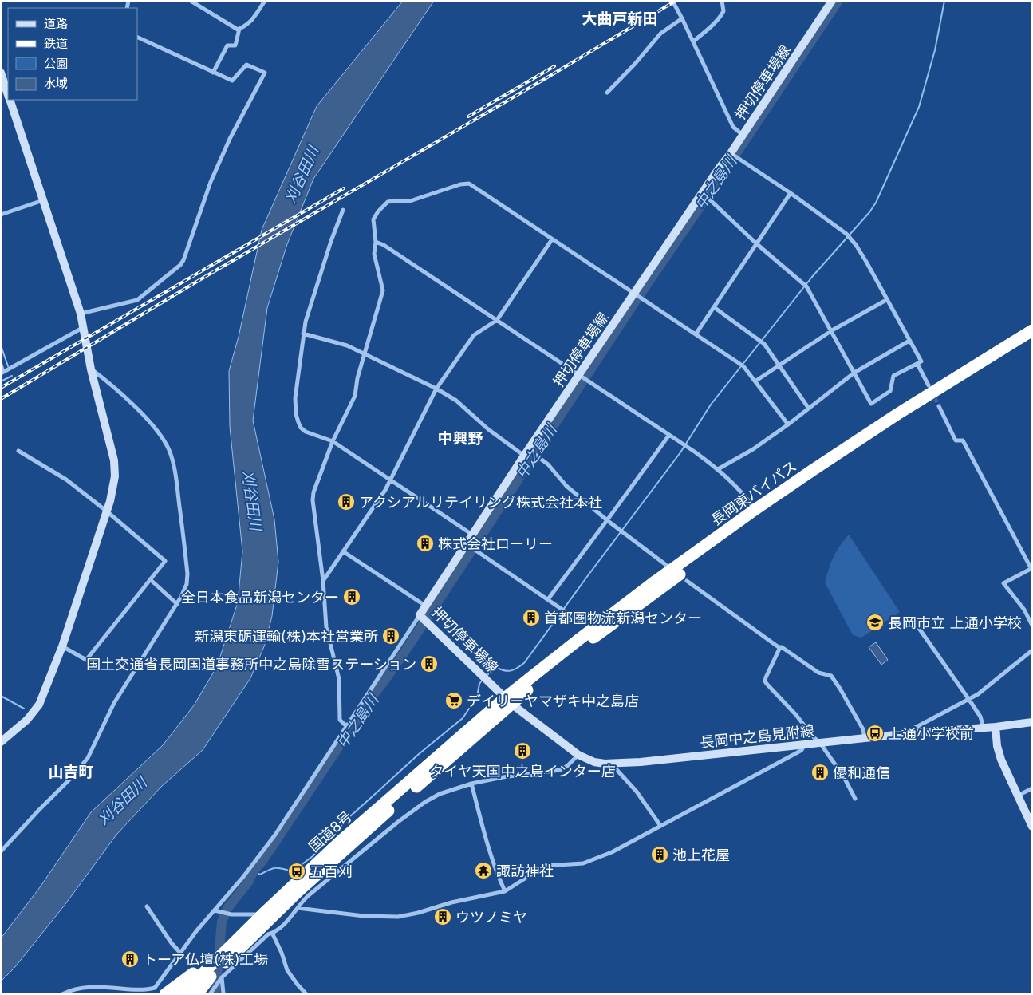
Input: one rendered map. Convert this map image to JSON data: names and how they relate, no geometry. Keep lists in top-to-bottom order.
{
  "streets": {
    "highway": ["長岡東バイパス", "国道8号"],
    "main road": ["押切停車場線", "長岡中之島見附線"]
  },
  "crossings": [
    ["押切停車場線", "長岡東バイパス"],
    ["押切停車場線", "長岡中之島見附線"],
    ["押切停車場線", "国道8号"],
    ["長岡東バイパス", "長岡中之島見附線"],
    ["長岡東バイパス", "国道8号"],
    ["長岡中之島見附線", "国道8号"]
  ],
  "districts": ["大曲戸新田", "中興野", "山吉町"],
  "water": ["刈谷田川", "中之島川"],
  "places": {
    "building": [
      "アクシアルリテイリング株式会社本社",
      "株式会社ローリー",
      "全日本食品新潟センター",
      "首都圏物流新潟センター",
      "新潟東砺運輸(株)本社営業所",
      "国土交通省長岡国道事務所中之島除雪ステーション",
      "タイヤ天国中之島インター店",
      "優和通信",
      "池上花屋",
      "ウツノミヤ",
      "トーア仏壇(株)工場"
    ],
    "school or university": ["長岡市立 上通小学校"],
    "supermarket": ["デイリーヤマザキ中之島店"],
    "bus stop": ["上通小学校前", "五百刈"],
    "temple": ["諏訪神社"]
  },
  "legend": [
    "道路",
    "鉄道",
    "公園",
    "水域"
  ]
}
